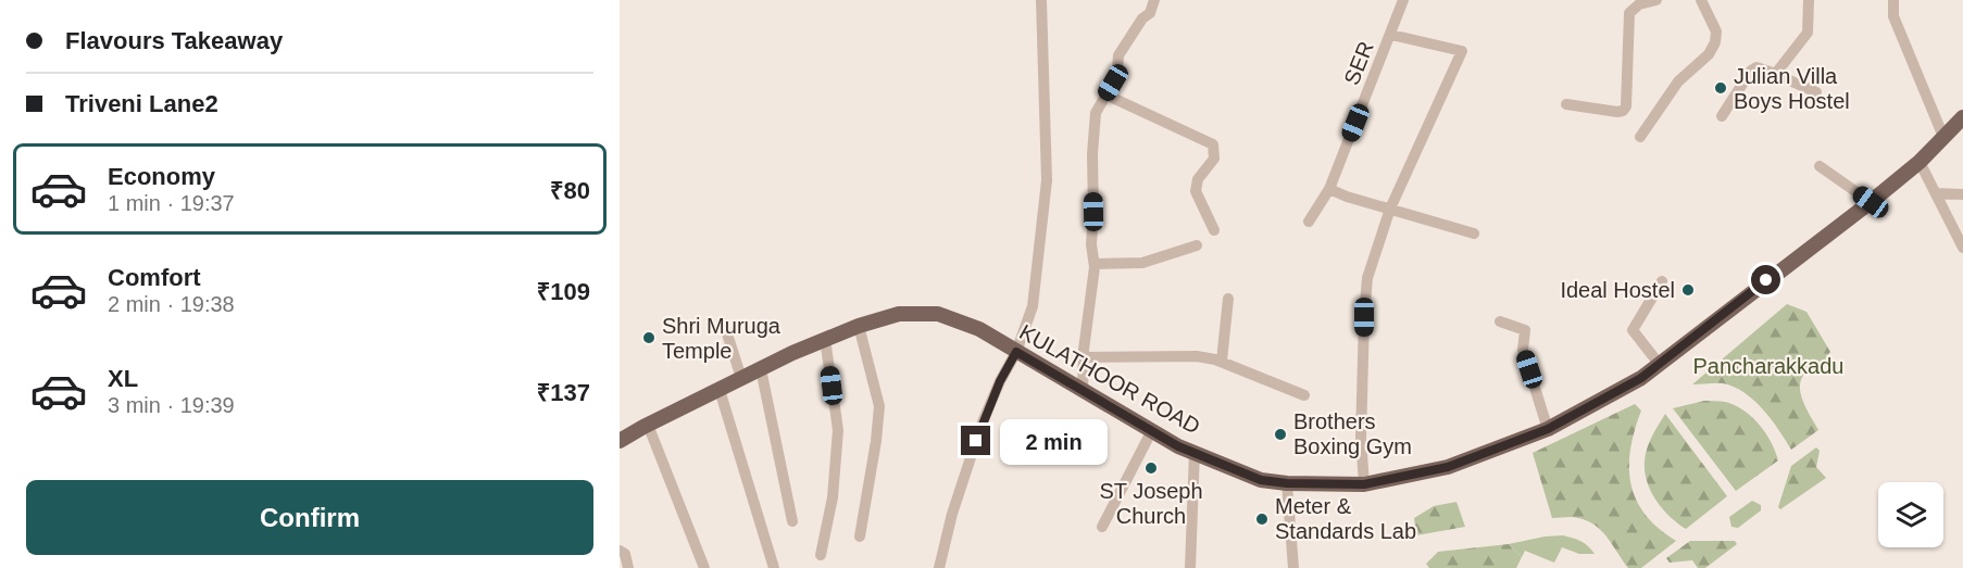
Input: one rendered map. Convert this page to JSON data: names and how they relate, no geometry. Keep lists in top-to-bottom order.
{
  "streets": {
    "main road": ["KULATHOOR ROAD"],
    "street": ["SER"]
  },
  "parks": ["Pancharakkadu"],
  "places": [
    "Julian Villa Boys Hostel",
    "Ideal Hostel",
    "Shri Muruga Temple",
    "Brothers Boxing Gym",
    "ST Joseph Church",
    "Meter & Standards Lab"
  ],
  "page": {
    "banner": ["Flavours Takeaway", "Triveni Lane2"],
    "list": [
      {
        "name": "Economy",
        "note": "1 min · 19:37",
        "value": "₹80"
      },
      {
        "name": "Comfort",
        "note": "2 min · 19:38",
        "value": "₹109"
      },
      {
        "name": "XL",
        "note": "3 min · 19:39",
        "value": "₹137"
      }
    ],
    "bubble": "2 min",
    "buttons": "Confirm"
  }
}
